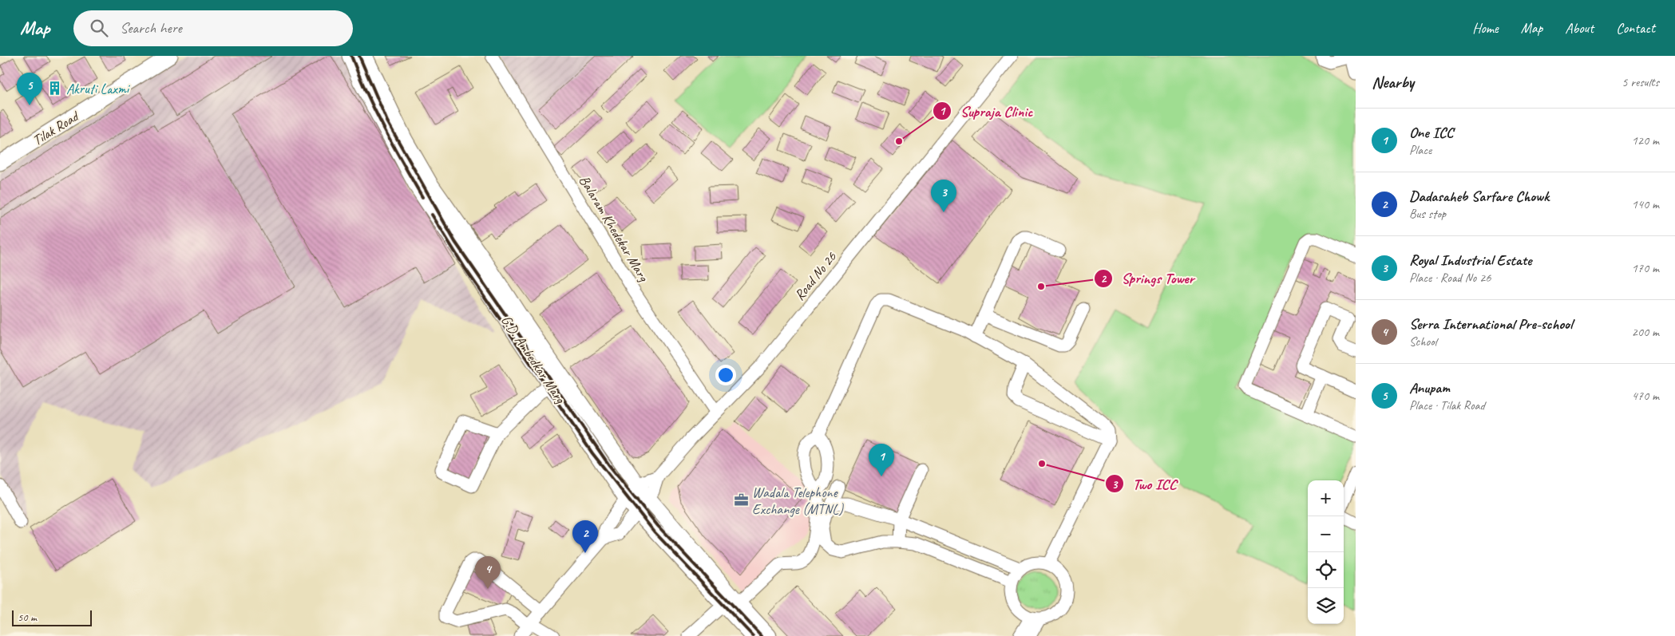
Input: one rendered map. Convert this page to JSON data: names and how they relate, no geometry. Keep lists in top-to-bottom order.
{
  "streets": {
    "main road": ["Tilak Road", "G.D. Ambedkar Marg"],
    "street": ["Balaram Khedekar Marg", "Road No 26"]
  },
  "crossings": [
    ["Balaram Khedekar Marg", "Road No 26"],
    ["Road No 26", "G.D. Ambedkar Marg"]
  ],
  "places": {
    "building": ["Akruti Laxmi"],
    "other": ["Supraja Clinic", "Springs Tower", "Two ICC"],
    "office": ["Wadala Telephone Exchange (MTNL)"]
  },
  "scale_bar": "50 m",
  "page": {
    "header": "Map",
    "search": "Search here",
    "nav": [
      "Home",
      "Map",
      "About",
      "Contact"
    ],
    "heading": ["Nearby", "5 results"],
    "pins": [
      "5",
      "3",
      "1",
      "2",
      "4"
    ],
    "list": [
      {
        "mark": "1",
        "name": "One ICC",
        "note": "Place",
        "value": "120 m"
      },
      {
        "mark": "2",
        "name": "Dadasaheb Sarfare Chowk",
        "note": "Bus stop",
        "value": "140 m"
      },
      {
        "mark": "3",
        "name": "Royal Industrial Estate",
        "note": "Place · Road No 26",
        "value": "170 m"
      },
      {
        "mark": "4",
        "name": "Serra International Pre-school",
        "note": "School",
        "value": "200 m"
      },
      {
        "mark": "5",
        "name": "Anupam",
        "note": "Place · Tilak Road",
        "value": "470 m"
      }
    ],
    "map_buttons": ["+", "−"],
    "scale": "50 m"
  }
}
